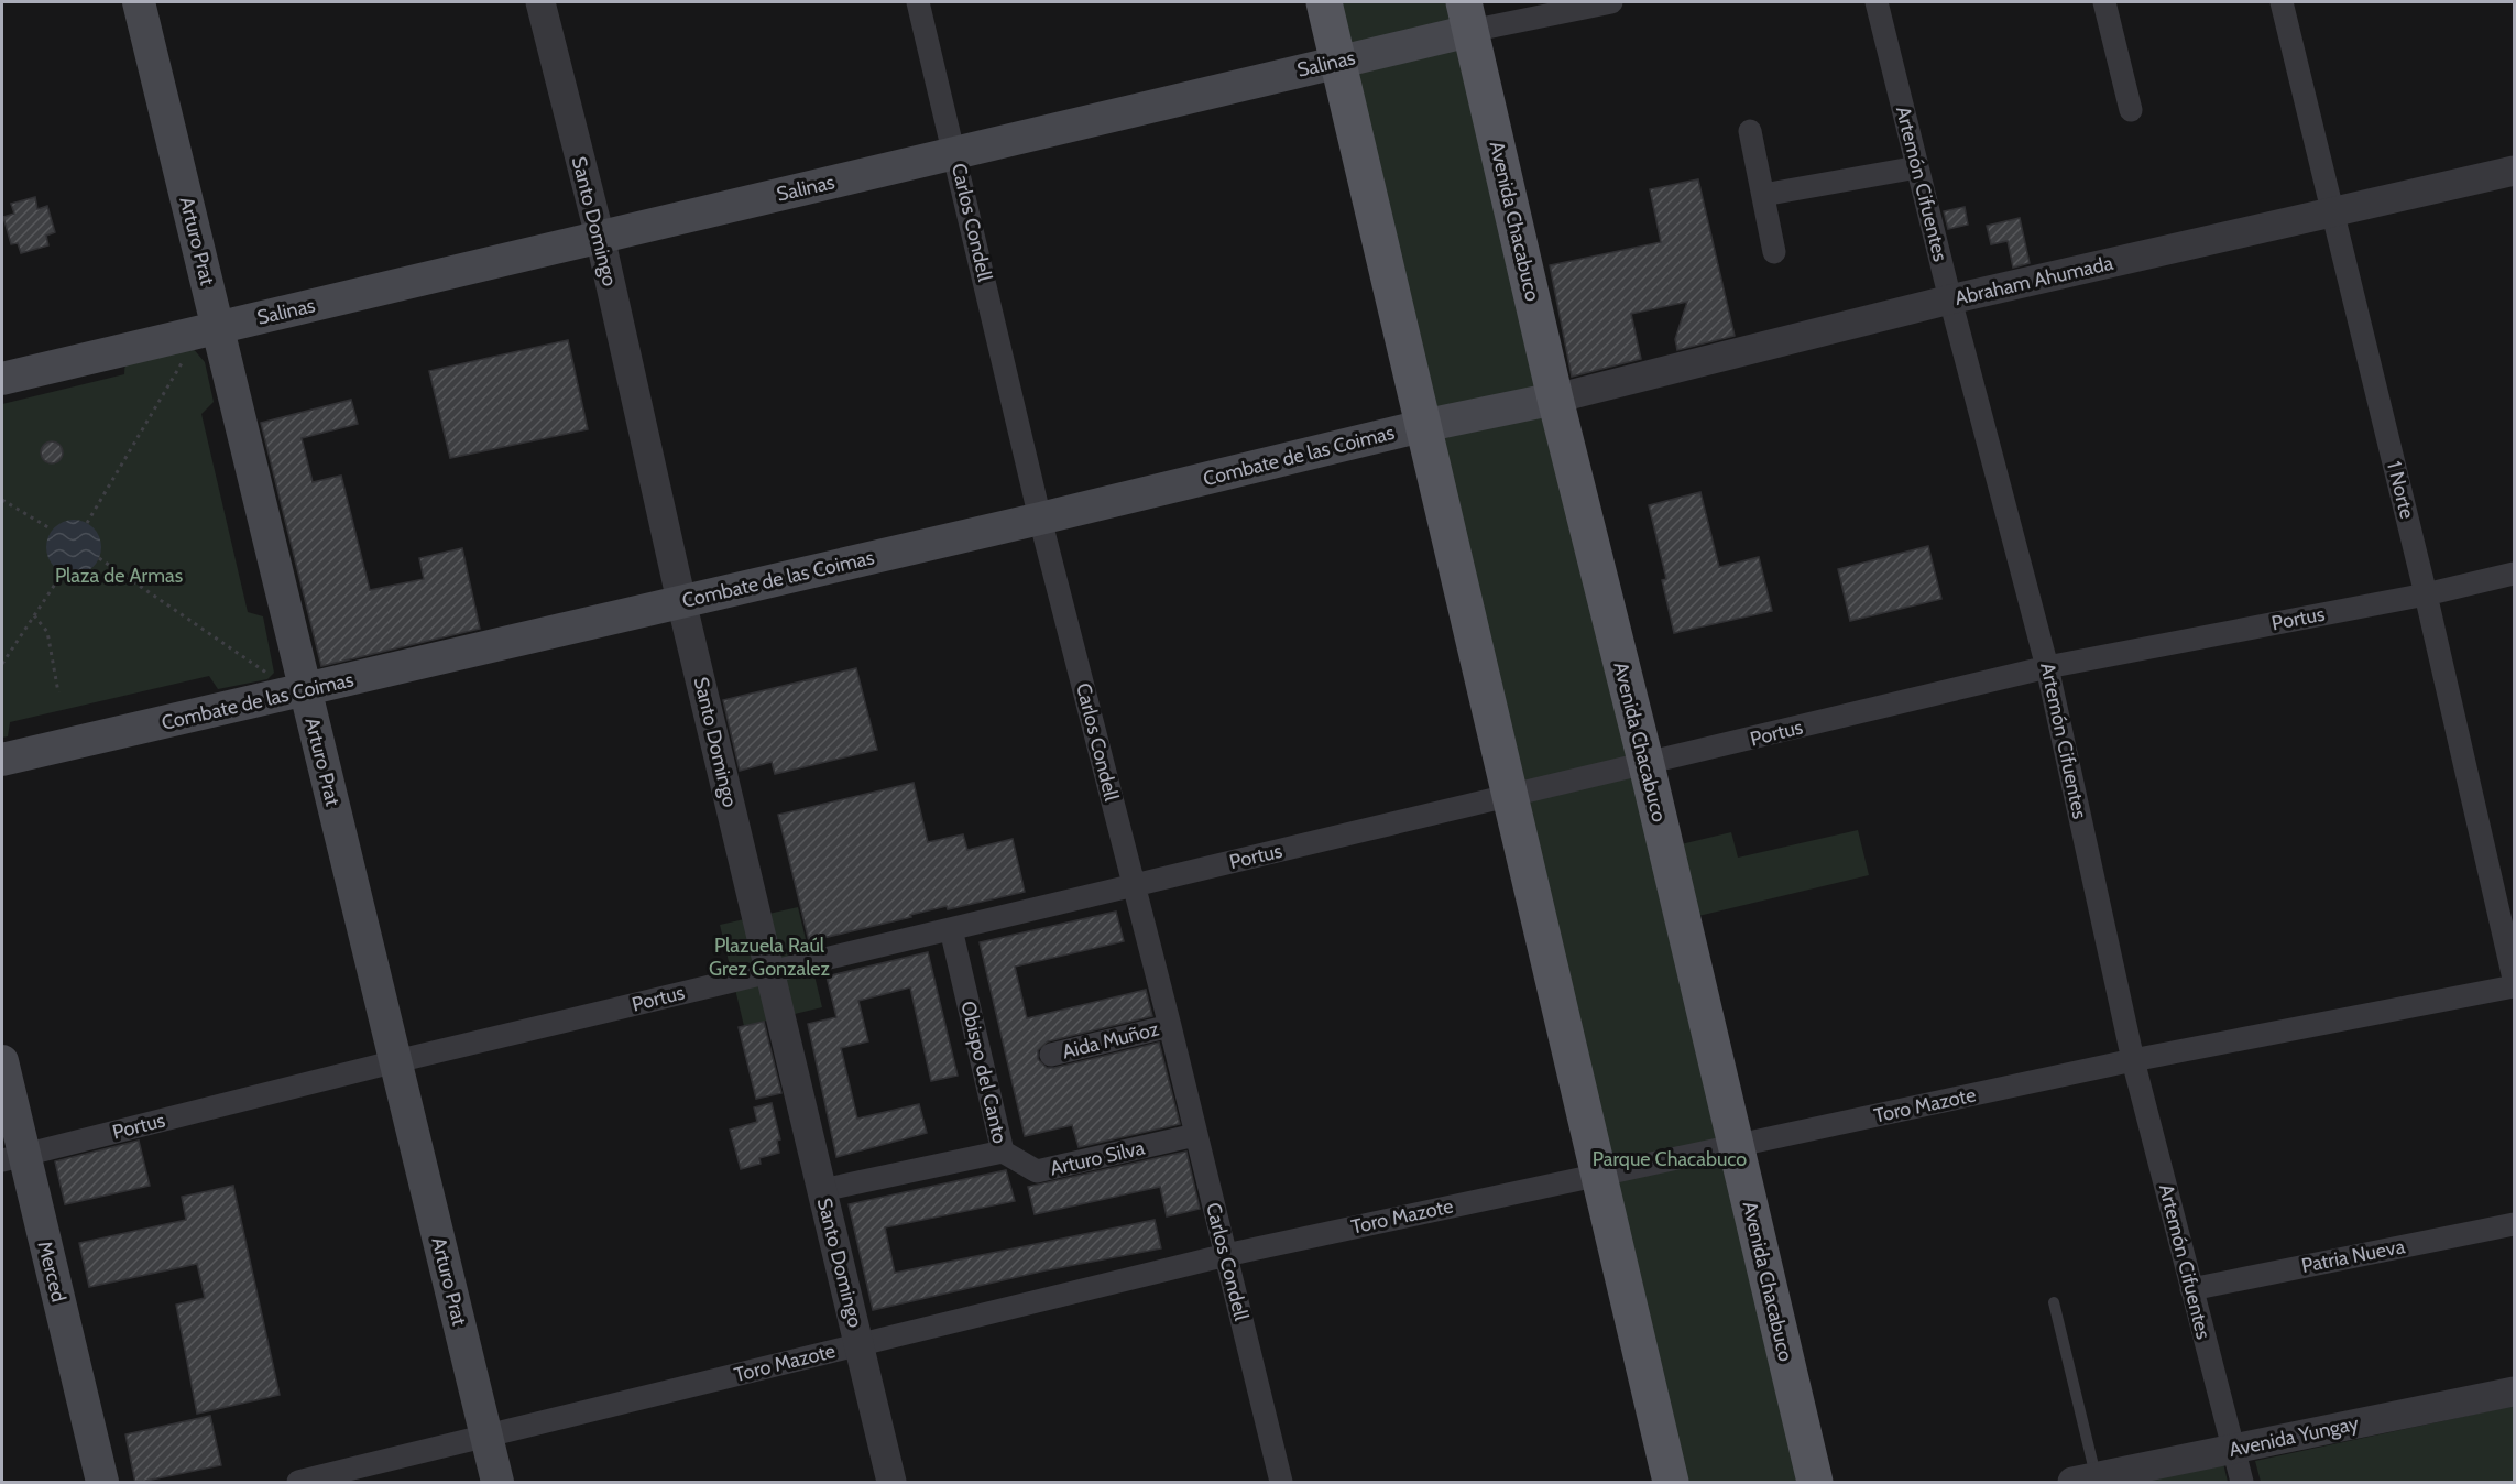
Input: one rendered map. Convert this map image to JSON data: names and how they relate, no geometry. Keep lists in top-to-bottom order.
{
  "streets": {
    "main road": [
      "Salinas",
      "Avenida Chacabuco",
      "Arturo Prat",
      "Combate de las Coimas",
      "Merced"
    ],
    "street": [
      "Artemón Cifuentes",
      "Santo Domingo",
      "Carlos Condell",
      "Abraham Ahumada",
      "1 Norte",
      "Portus",
      "Aida Muñoz",
      "Obispo del Canto",
      "Toro Mazote",
      "Arturo Silva",
      "Patria Nueva",
      "Avenida Yungay"
    ]
  },
  "crossings": [
    ["Salinas", "Santo Domingo"],
    ["Salinas", "Avenida Chacabuco"],
    ["Salinas", "Carlos Condell"],
    ["Salinas", "Arturo Prat"],
    ["Artemón Cifuentes", "Abraham Ahumada"],
    ["Artemón Cifuentes", "Portus"],
    ["Artemón Cifuentes", "Toro Mazote"],
    ["Artemón Cifuentes", "Patria Nueva"],
    ["Artemón Cifuentes", "Avenida Yungay"],
    ["Santo Domingo", "Combate de las Coimas"],
    ["Santo Domingo", "Portus"],
    ["Santo Domingo", "Obispo del Canto"],
    ["Santo Domingo", "Toro Mazote"],
    ["Avenida Chacabuco", "Abraham Ahumada"],
    ["Avenida Chacabuco", "Combate de las Coimas"],
    ["Avenida Chacabuco", "Portus"],
    ["Avenida Chacabuco", "Toro Mazote"],
    ["Carlos Condell", "Combate de las Coimas"],
    ["Carlos Condell", "Portus"],
    ["Carlos Condell", "Aida Muñoz"],
    ["Carlos Condell", "Toro Mazote"],
    ["Carlos Condell", "Arturo Silva"],
    ["Arturo Prat", "Combate de las Coimas"],
    ["Arturo Prat", "Portus"],
    ["Arturo Prat", "Toro Mazote"],
    ["Abraham Ahumada", "Combate de las Coimas"],
    ["Abraham Ahumada", "1 Norte"],
    ["1 Norte", "Portus"],
    ["Portus", "Obispo del Canto"],
    ["Portus", "Merced"],
    ["Obispo del Canto", "Arturo Silva"]
  ],
  "parks": ["Plaza de Armas", "Plazuela Raúl Grez Gonzalez", "Parque Chacabuco"]
}
